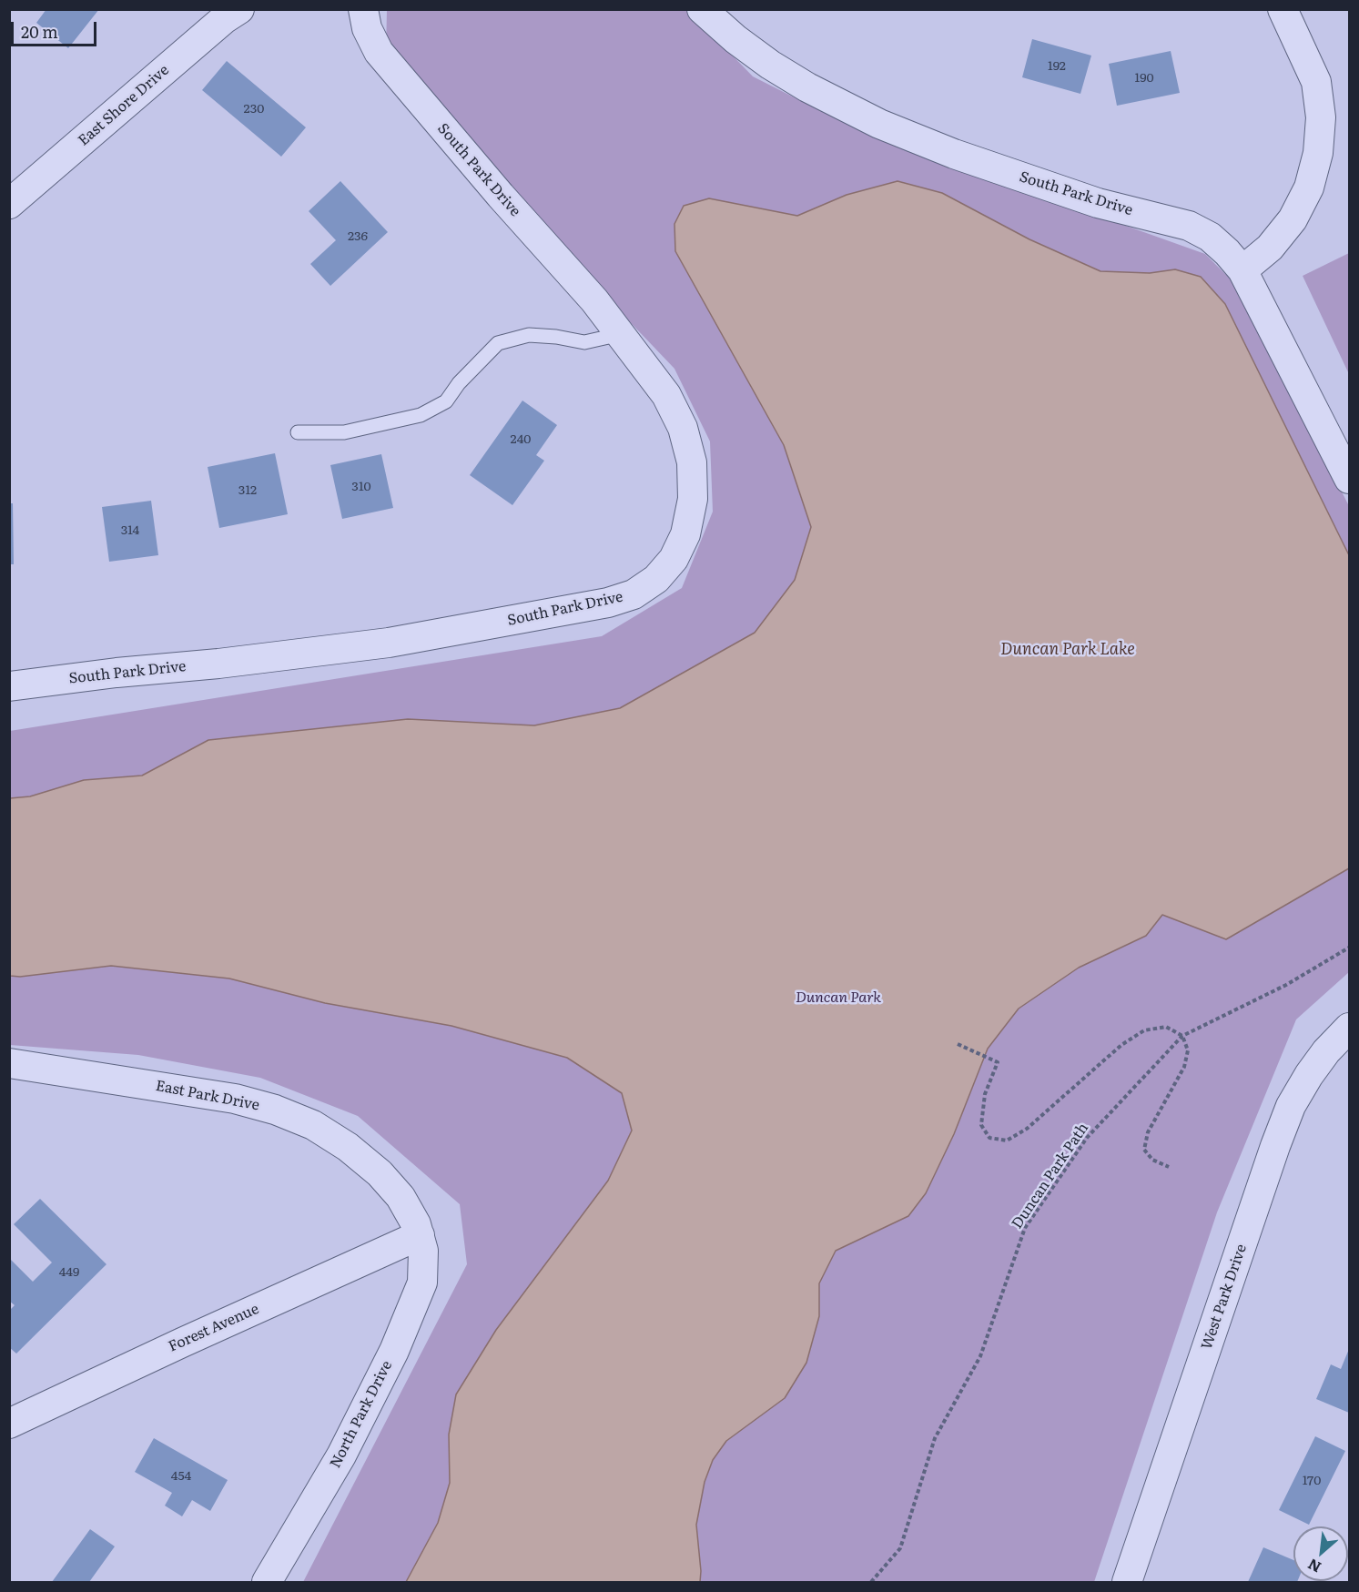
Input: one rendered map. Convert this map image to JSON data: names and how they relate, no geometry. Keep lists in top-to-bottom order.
{
  "streets": {
    "street": [
      "East Shore Drive",
      "South Park Drive",
      "East Park Drive",
      "West Park Drive",
      "Forest Avenue",
      "North Park Drive"
    ],
    "path": ["Duncan Park Path"]
  },
  "crossings": [
    ["East Park Drive", "Forest Avenue"],
    ["East Park Drive", "North Park Drive"],
    ["Forest Avenue", "North Park Drive"]
  ],
  "water": ["Duncan Park Lake"],
  "parks": ["Duncan Park"],
  "house_numbers": [
    "192",
    "190",
    "230",
    "236",
    "240",
    "310",
    "312",
    "314",
    "449",
    "454",
    "170"
  ],
  "scale_bar": "20 m",
  "north": "bottom left"
}
